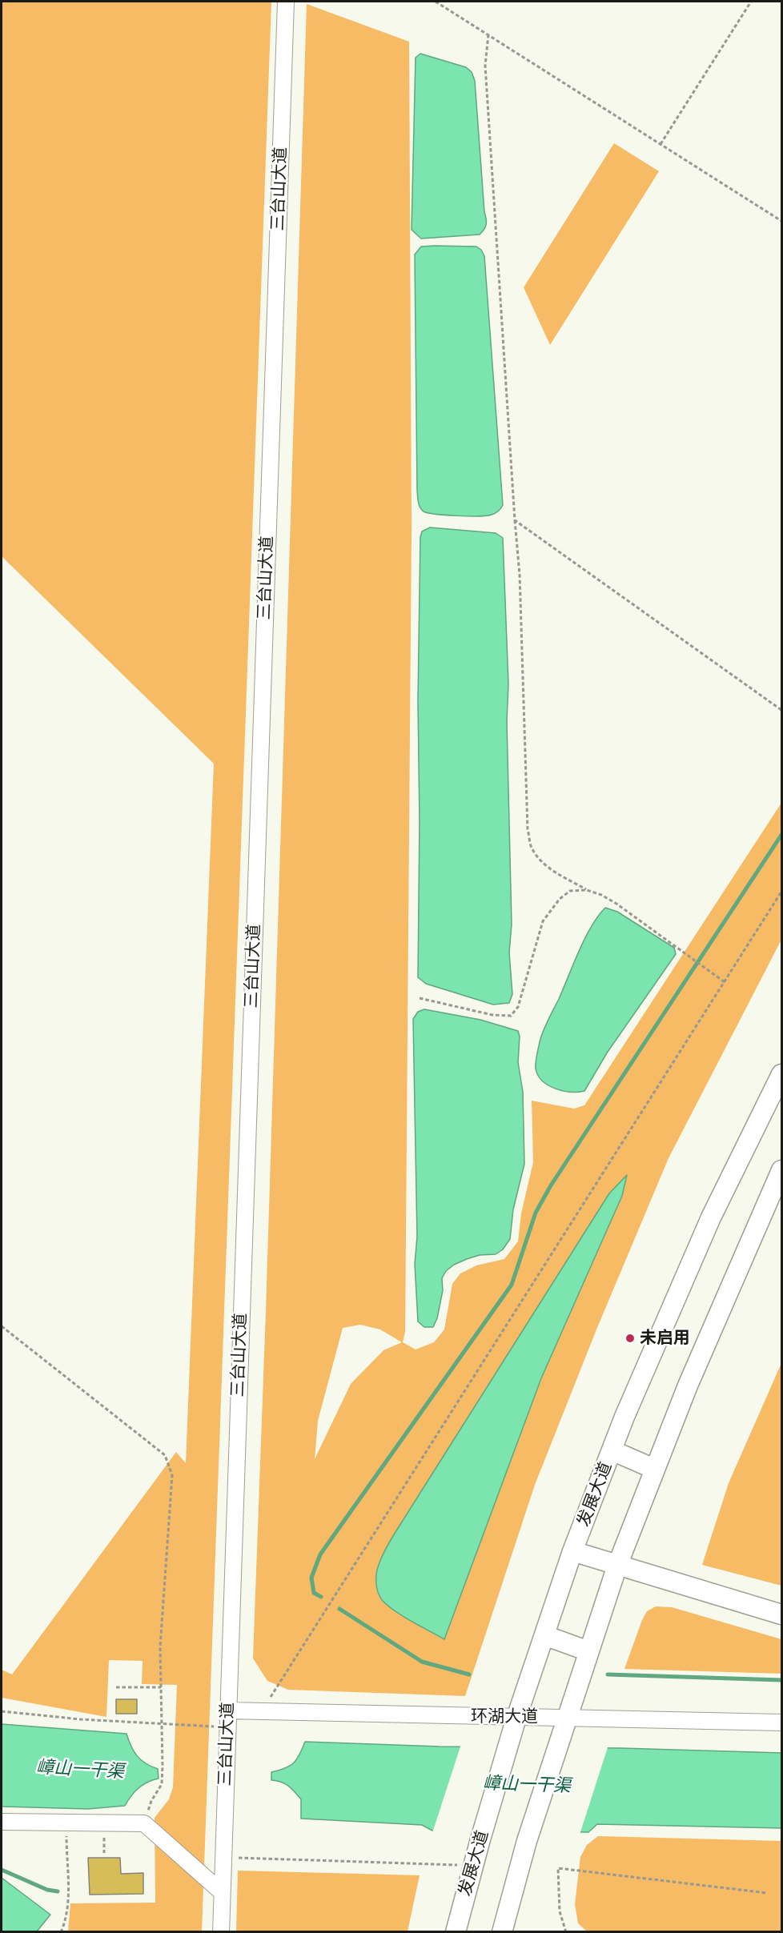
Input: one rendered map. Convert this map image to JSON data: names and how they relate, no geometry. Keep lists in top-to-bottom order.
{
  "streets": {
    "main road": ["发展大道"],
    "street": ["三台山大道", "环湖大道"]
  },
  "crossings": [
    ["三台山大道", "环湖大道"],
    ["发展大道", "环湖大道"]
  ],
  "water": ["嶂山一干渠"],
  "places": ["未启用"]
}
